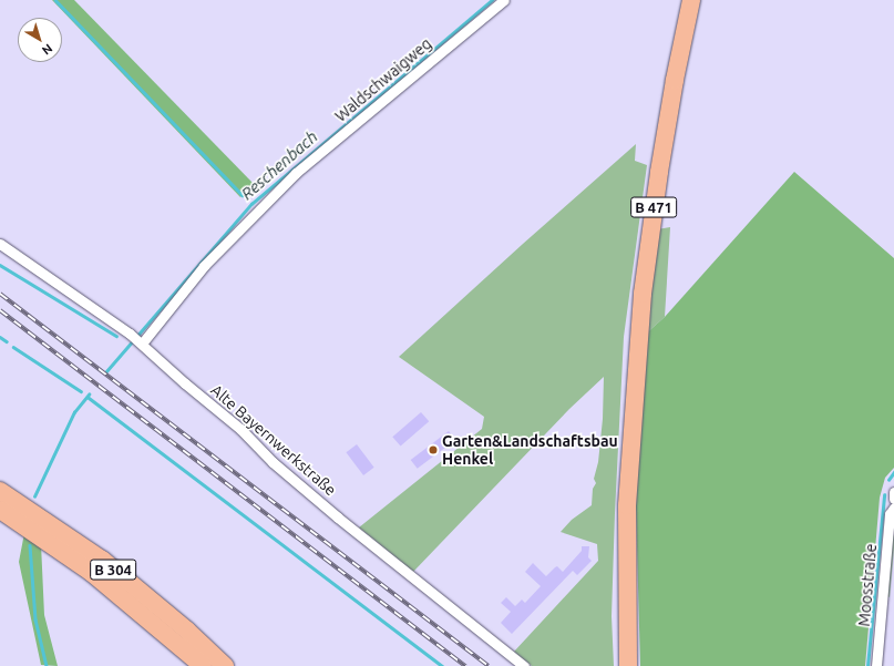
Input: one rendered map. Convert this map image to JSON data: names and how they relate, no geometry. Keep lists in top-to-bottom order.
{
  "streets": {
    "highway": ["B 471", "B 304"],
    "street": ["Waldschwaigweg", "Alte Bayernwerkstraße", "Moosstraße"]
  },
  "crossings": [
    ["Waldschwaigweg", "Alte Bayernwerkstraße"]
  ],
  "water": ["Reschenbach"],
  "places": ["Garten&Landschaftsbau Henkel"],
  "north": "bottom right"
}
